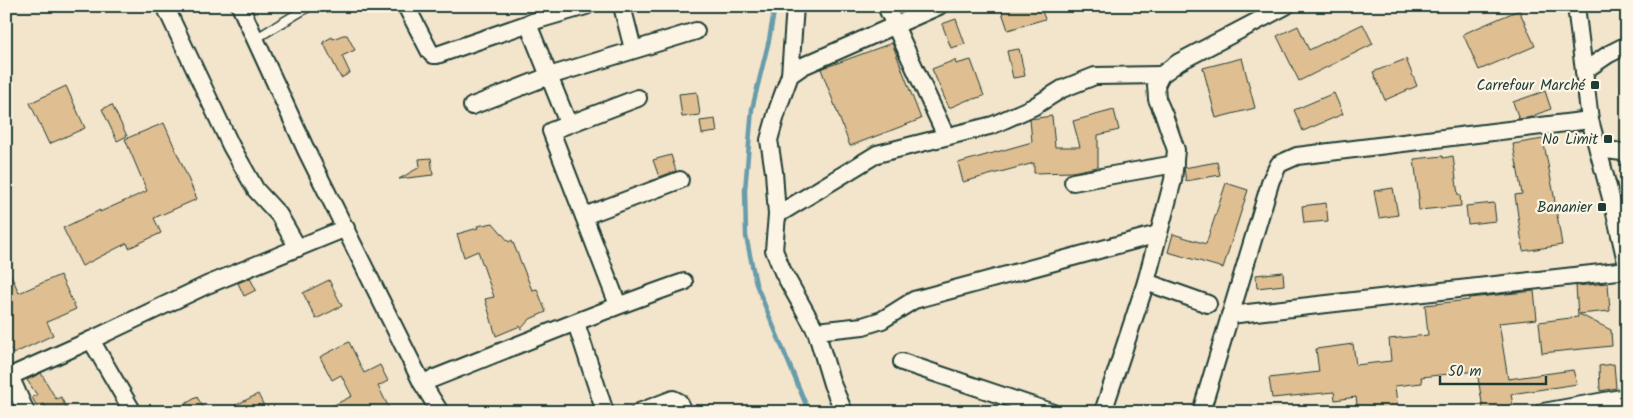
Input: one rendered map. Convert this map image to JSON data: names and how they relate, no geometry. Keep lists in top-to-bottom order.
{
  "places": {
    "transit": ["Carrefour Marché", "No Limit", "Bananier"]
  },
  "scale_bar": "50 m"
}
